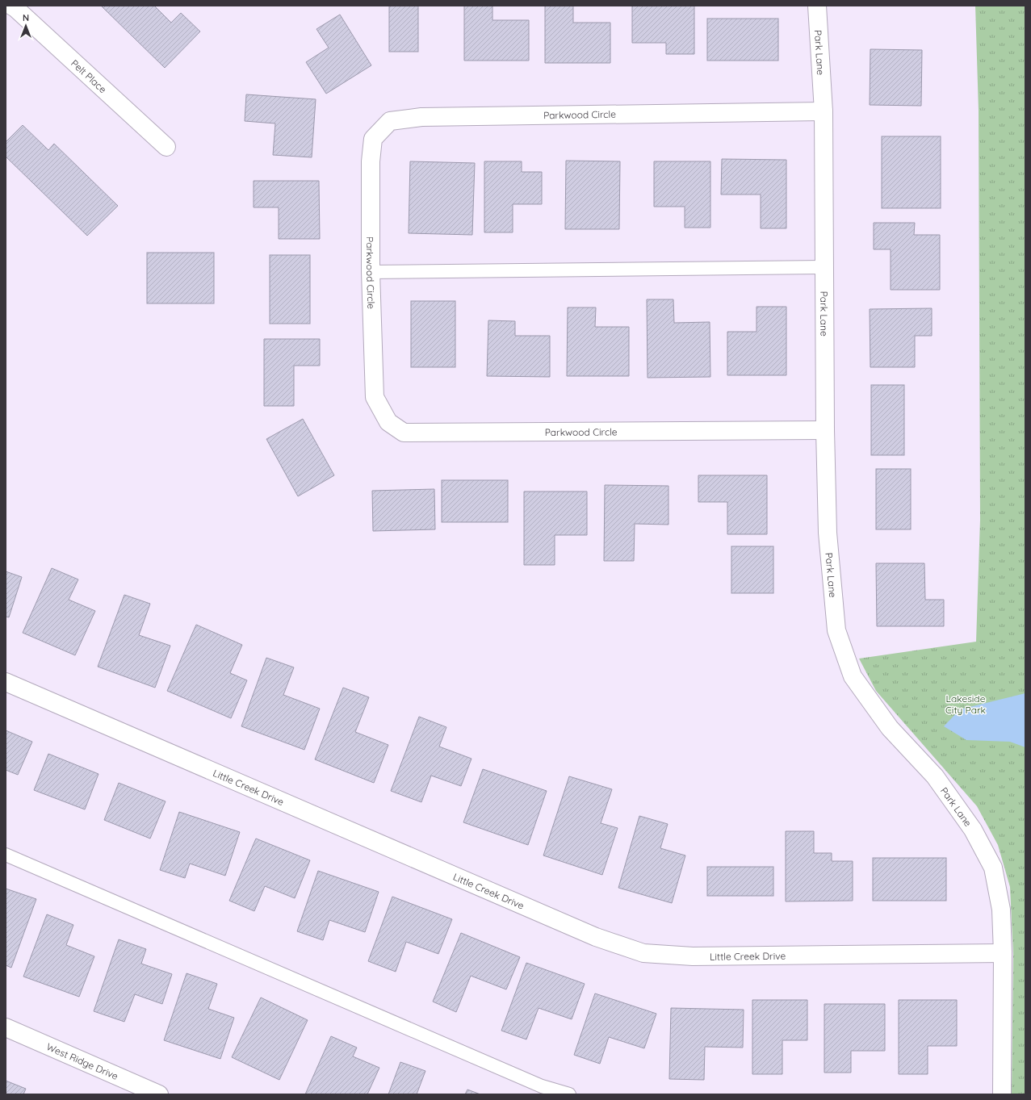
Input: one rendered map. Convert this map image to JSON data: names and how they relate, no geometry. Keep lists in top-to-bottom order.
{
  "streets": {
    "street": [
      "Park Lane",
      "Pelt Place",
      "Parkwood Circle",
      "Little Creek Drive",
      "West Ridge Drive"
    ]
  },
  "crossings": [
    ["Park Lane", "Parkwood Circle"],
    ["Park Lane", "Little Creek Drive"]
  ],
  "parks": ["Lakeside City Park"],
  "north": "top"
}
